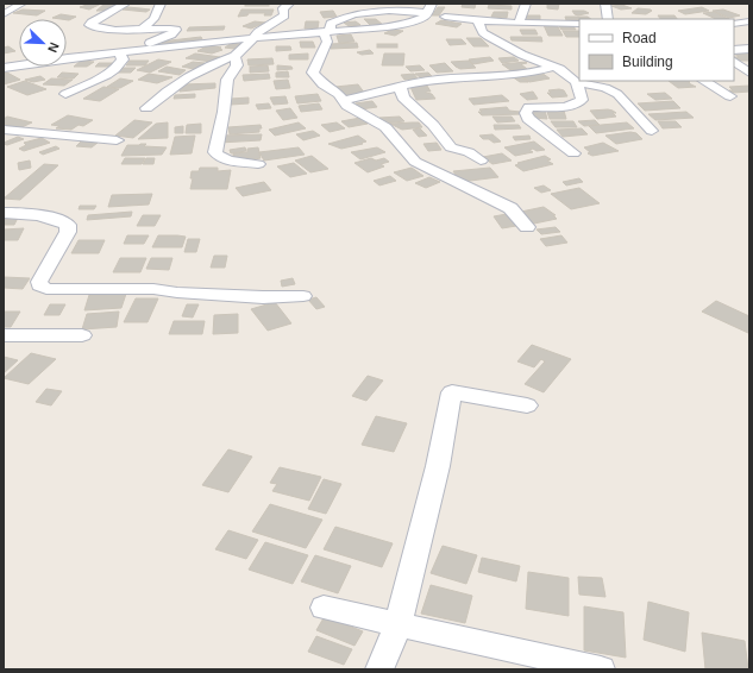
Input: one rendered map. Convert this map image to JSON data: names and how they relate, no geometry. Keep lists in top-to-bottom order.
{
  "legend": ["Road", "Building"],
  "north": "bottom right"
}
